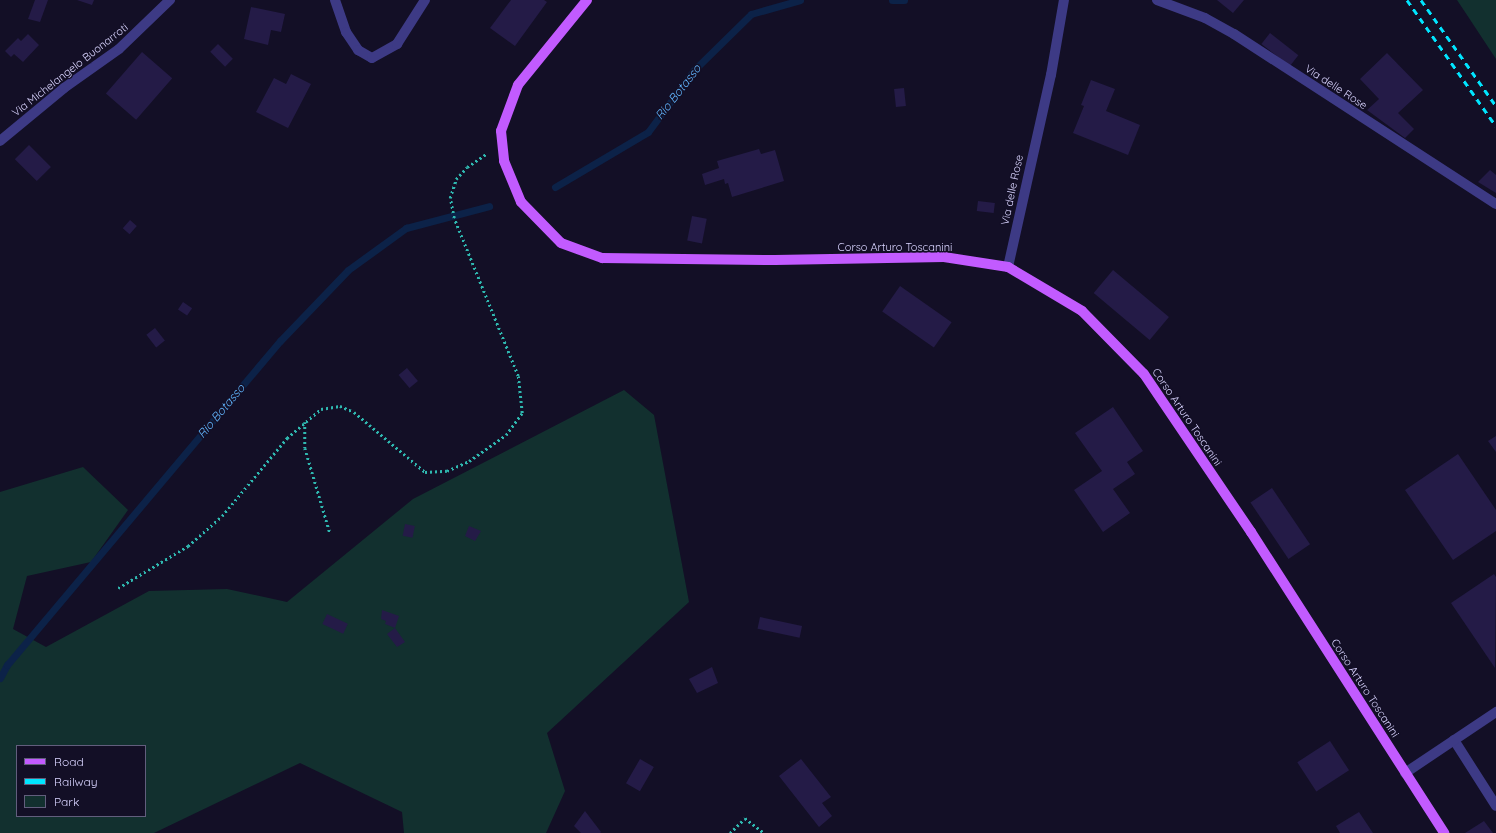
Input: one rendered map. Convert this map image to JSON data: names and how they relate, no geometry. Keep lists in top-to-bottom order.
{
  "streets": {
    "main road": ["Corso Arturo Toscanini"],
    "street": ["Via Michelangelo Buonarroti", "Via delle Rose"]
  },
  "crossings": [
    ["Via delle Rose", "Corso Arturo Toscanini"]
  ],
  "water": ["Rio Botasso"],
  "legend": ["Road", "Railway", "Park"]
}
